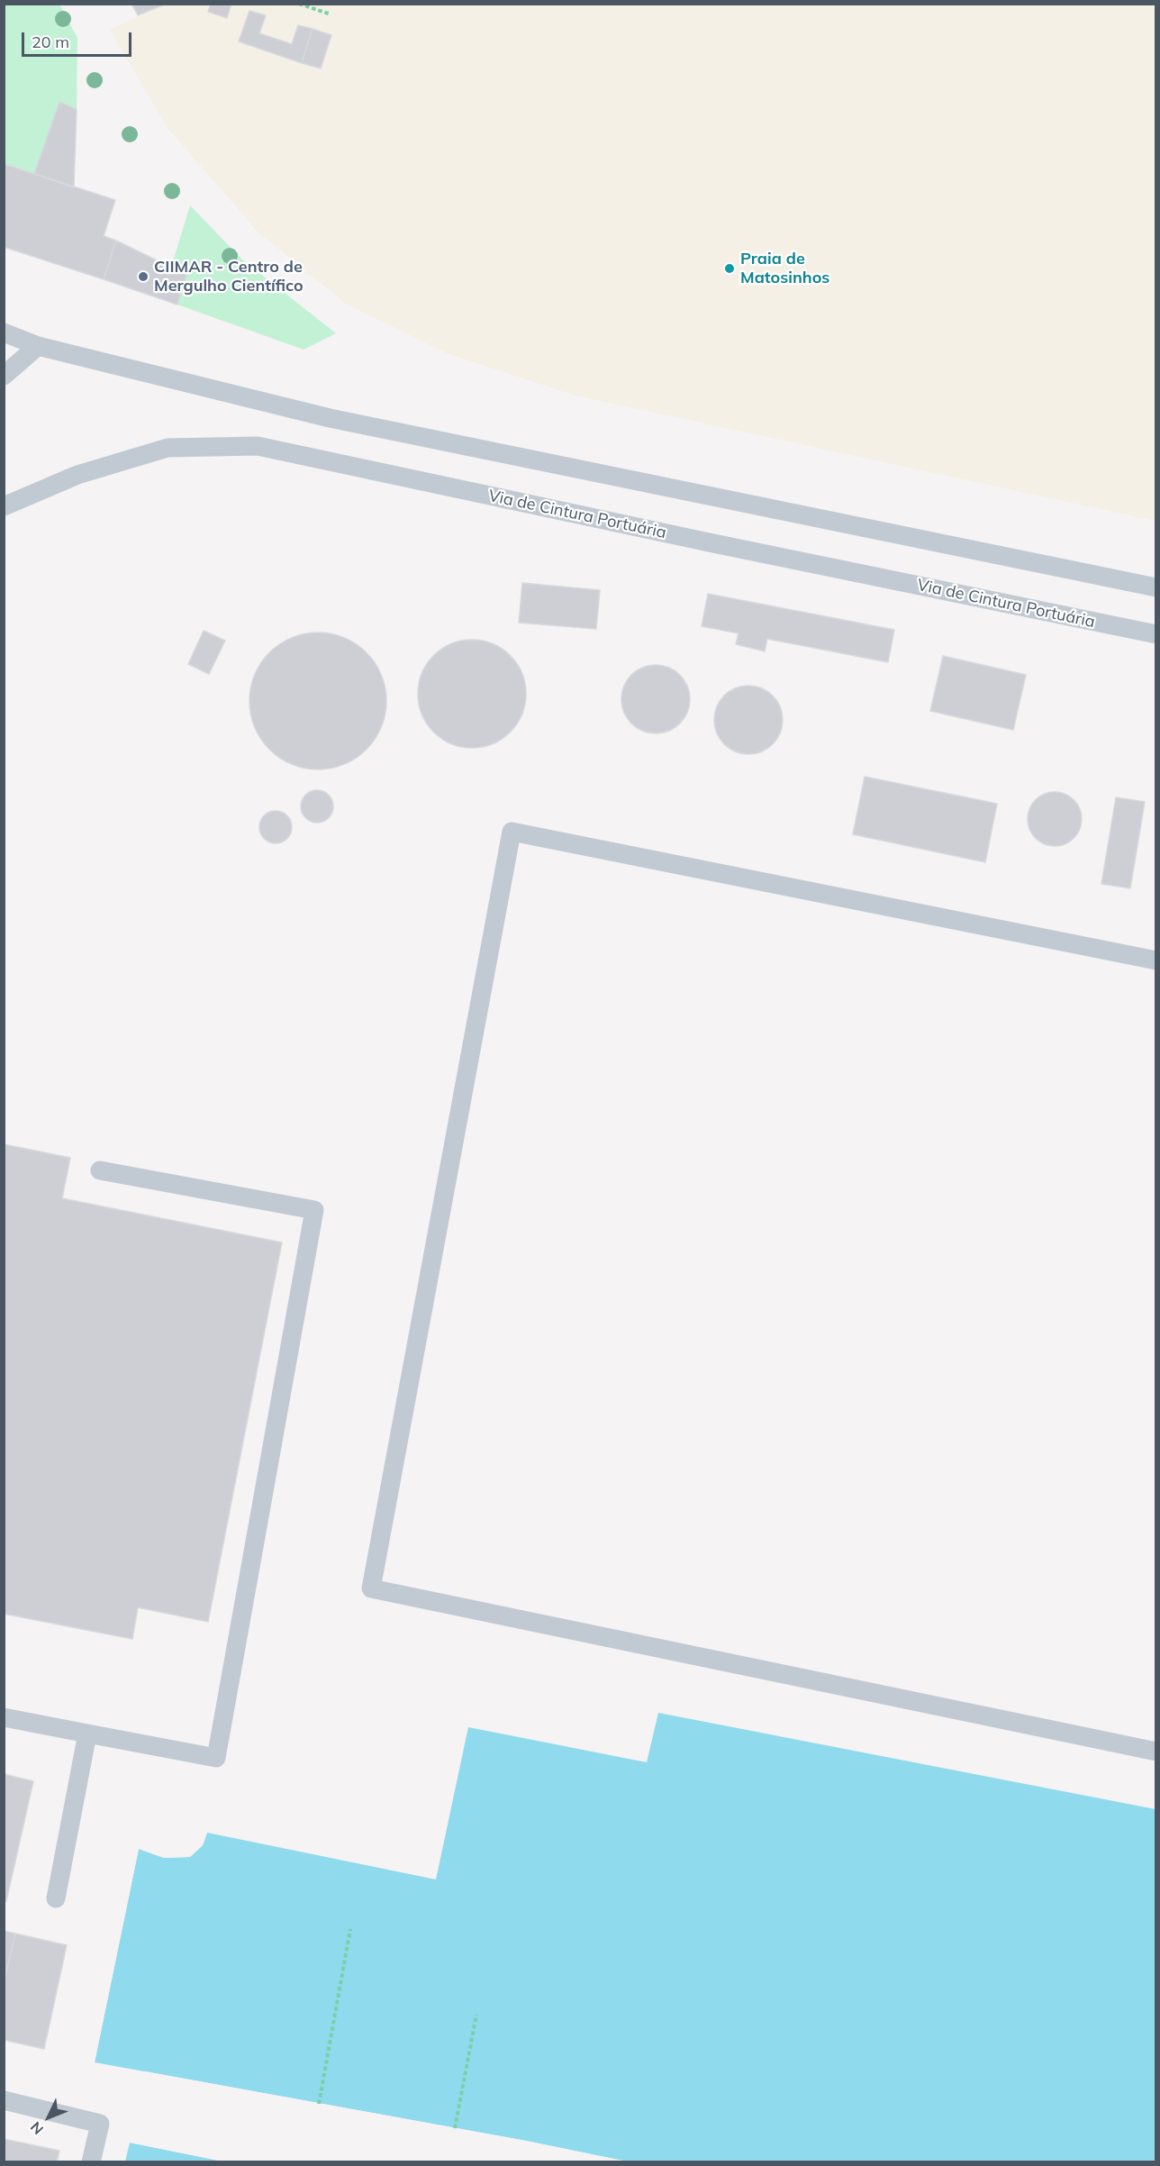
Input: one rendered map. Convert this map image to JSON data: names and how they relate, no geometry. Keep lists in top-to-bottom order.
{
  "streets": {
    "lane": ["Via de Cintura Portuária"]
  },
  "places": ["Praia de Matosinhos", "CIIMAR - Centro de Mergulho Científico"],
  "scale_bar": "20 m",
  "north": "bottom left"
}
